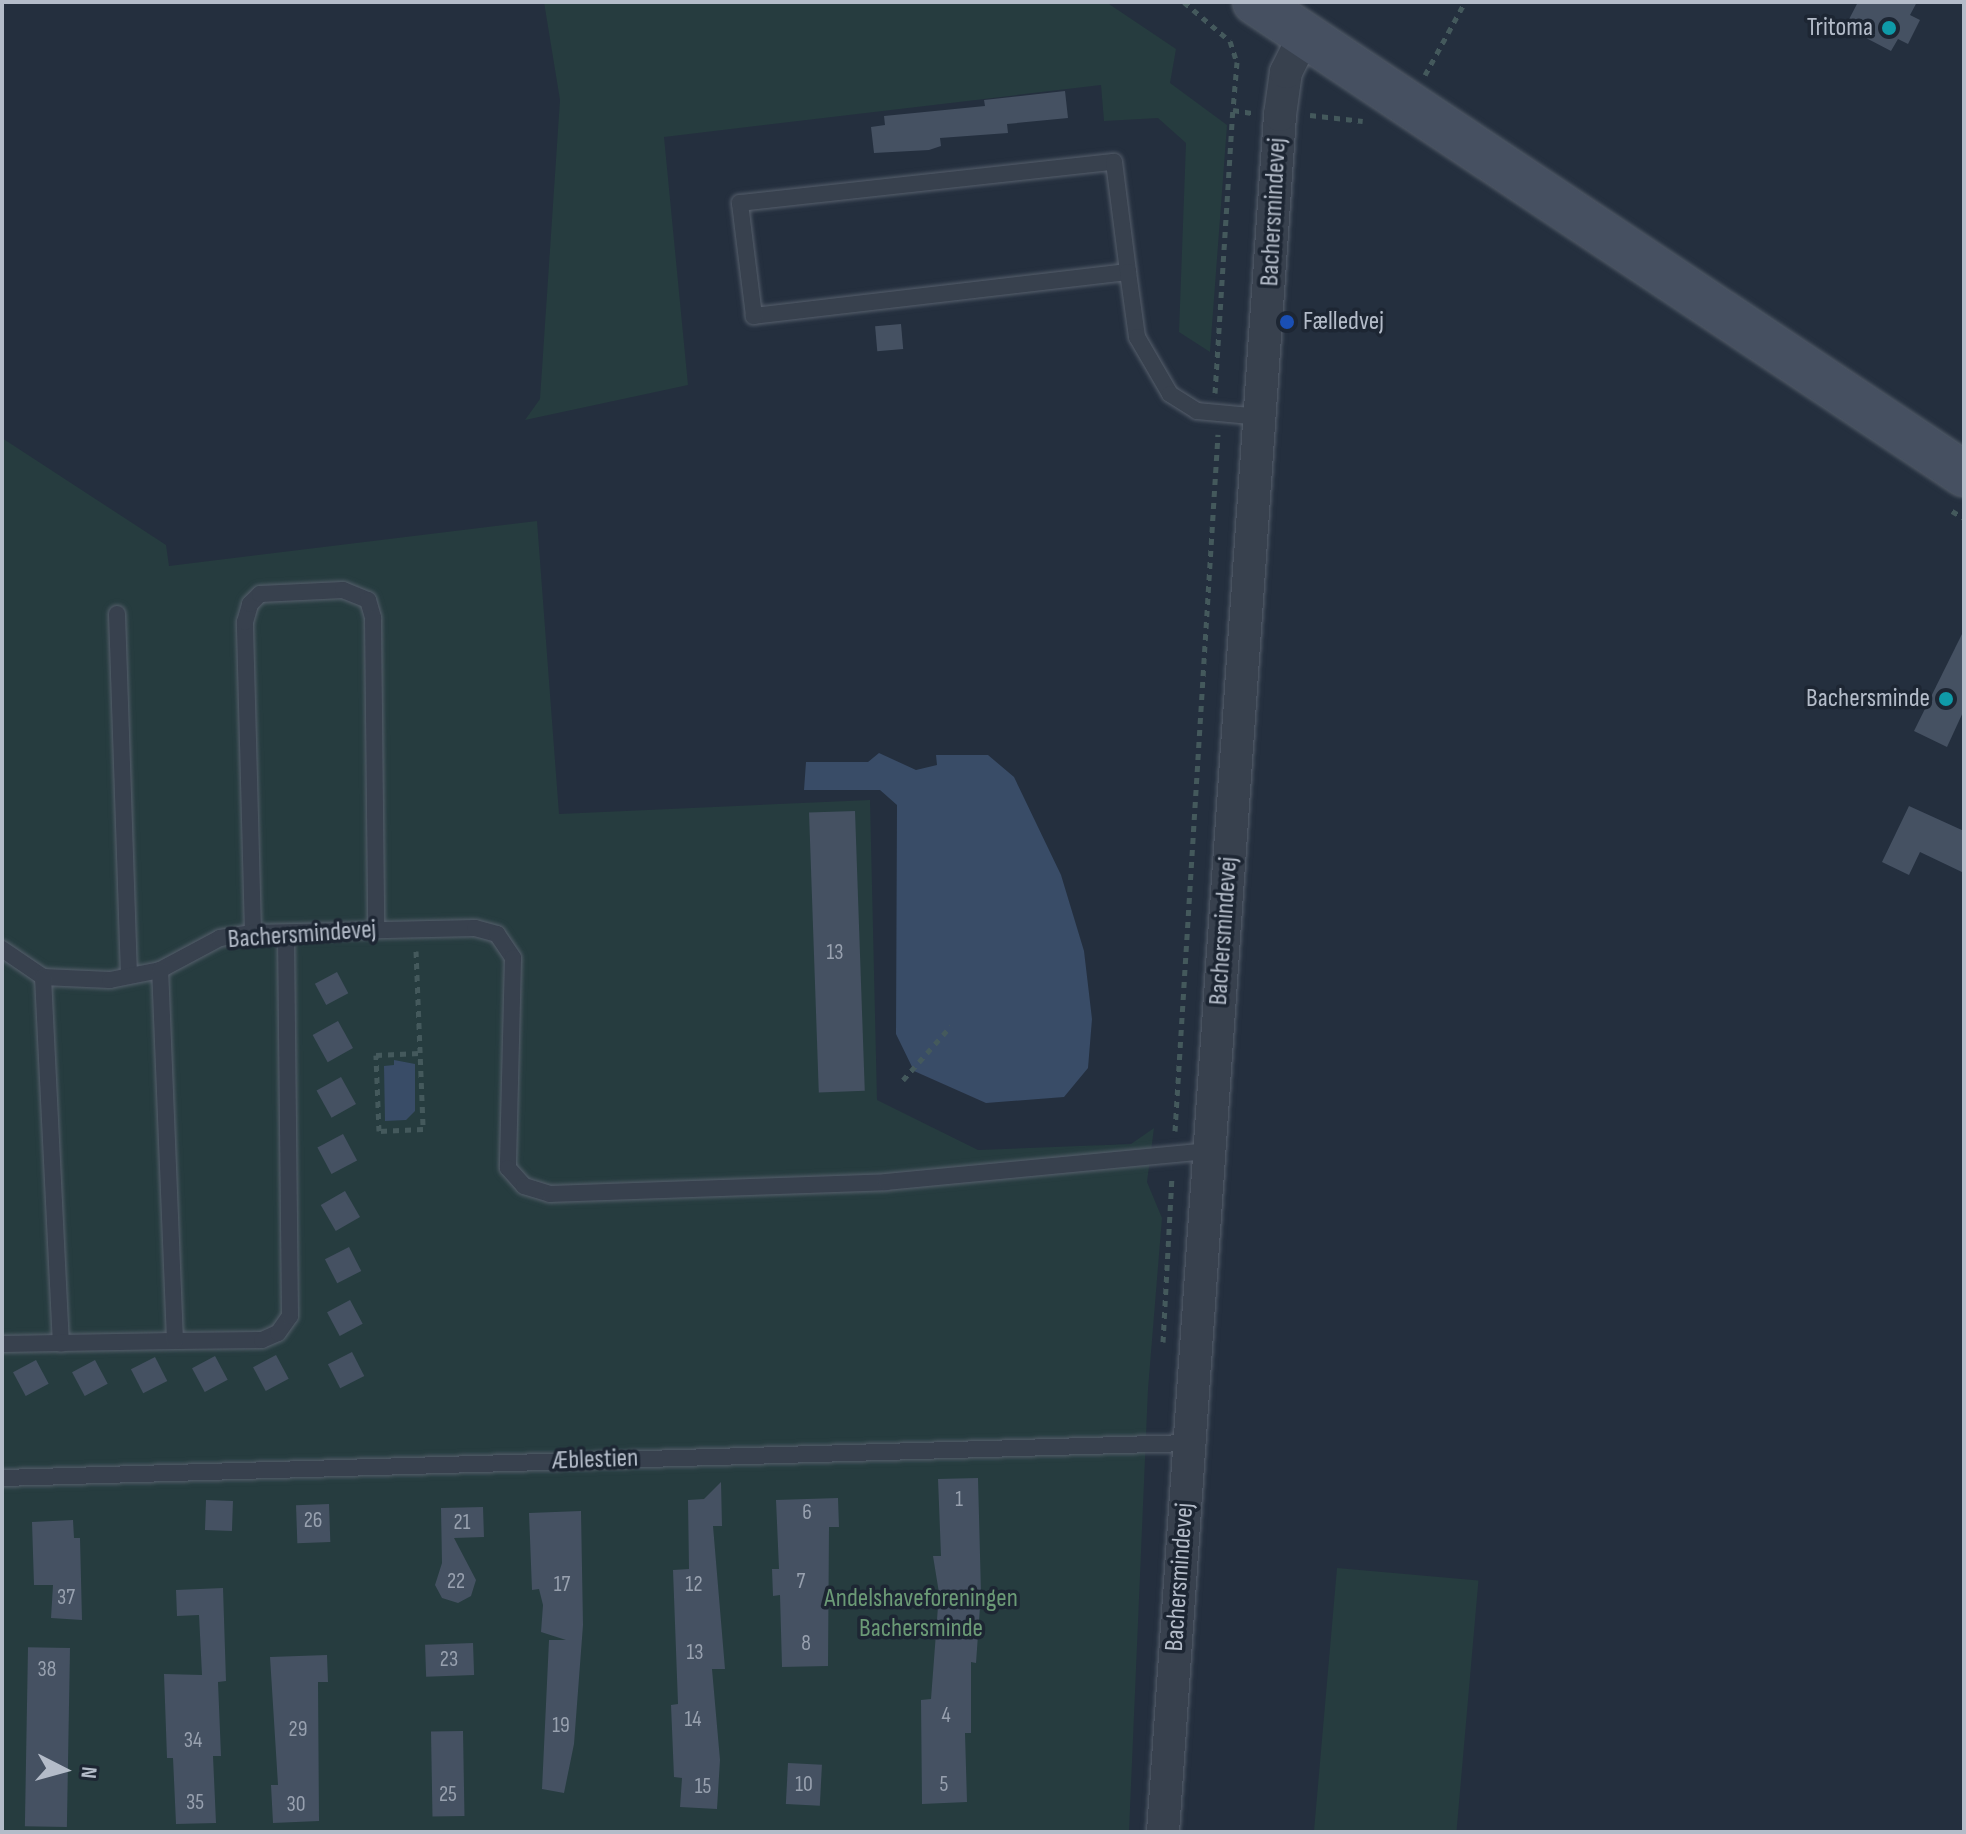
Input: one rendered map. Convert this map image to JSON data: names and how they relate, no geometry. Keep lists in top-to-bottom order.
{
  "streets": {
    "street": ["Bachersmindevej"],
    "lane": ["Æblestien"]
  },
  "crossings": [
    ["Bachersmindevej", "Æblestien"]
  ],
  "parks": ["Andelshaveforeningen Bachersminde"],
  "places": ["Tritoma", "Fælledvej", "Bachersminde"],
  "house_numbers": [
    "13",
    "1",
    "6",
    "26",
    "21",
    "22",
    "7",
    "17",
    "12",
    "37",
    "8",
    "13",
    "23",
    "38",
    "4",
    "14",
    "19",
    "29",
    "34",
    "10",
    "5",
    "15",
    "25",
    "35",
    "30"
  ],
  "north": "right"
}
